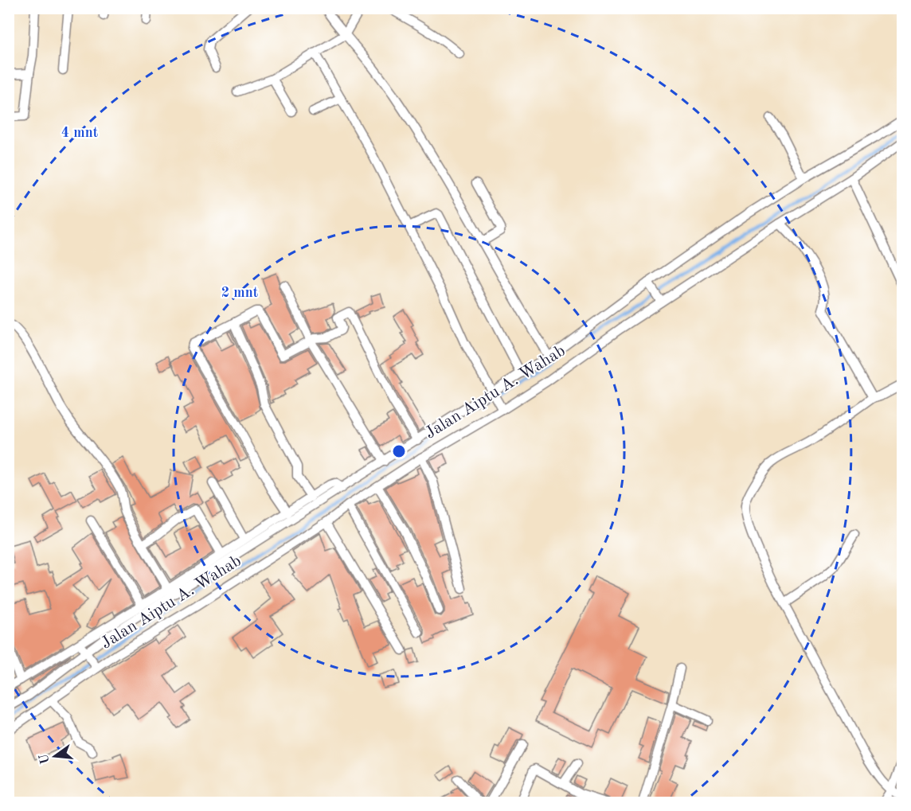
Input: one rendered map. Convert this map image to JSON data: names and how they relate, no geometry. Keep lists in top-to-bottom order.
{
  "streets": {
    "street": ["Jalan Aiptu A. Wahab"]
  },
  "north": "left",
  "rings": ["4 mnt", "2 mnt"]
}
